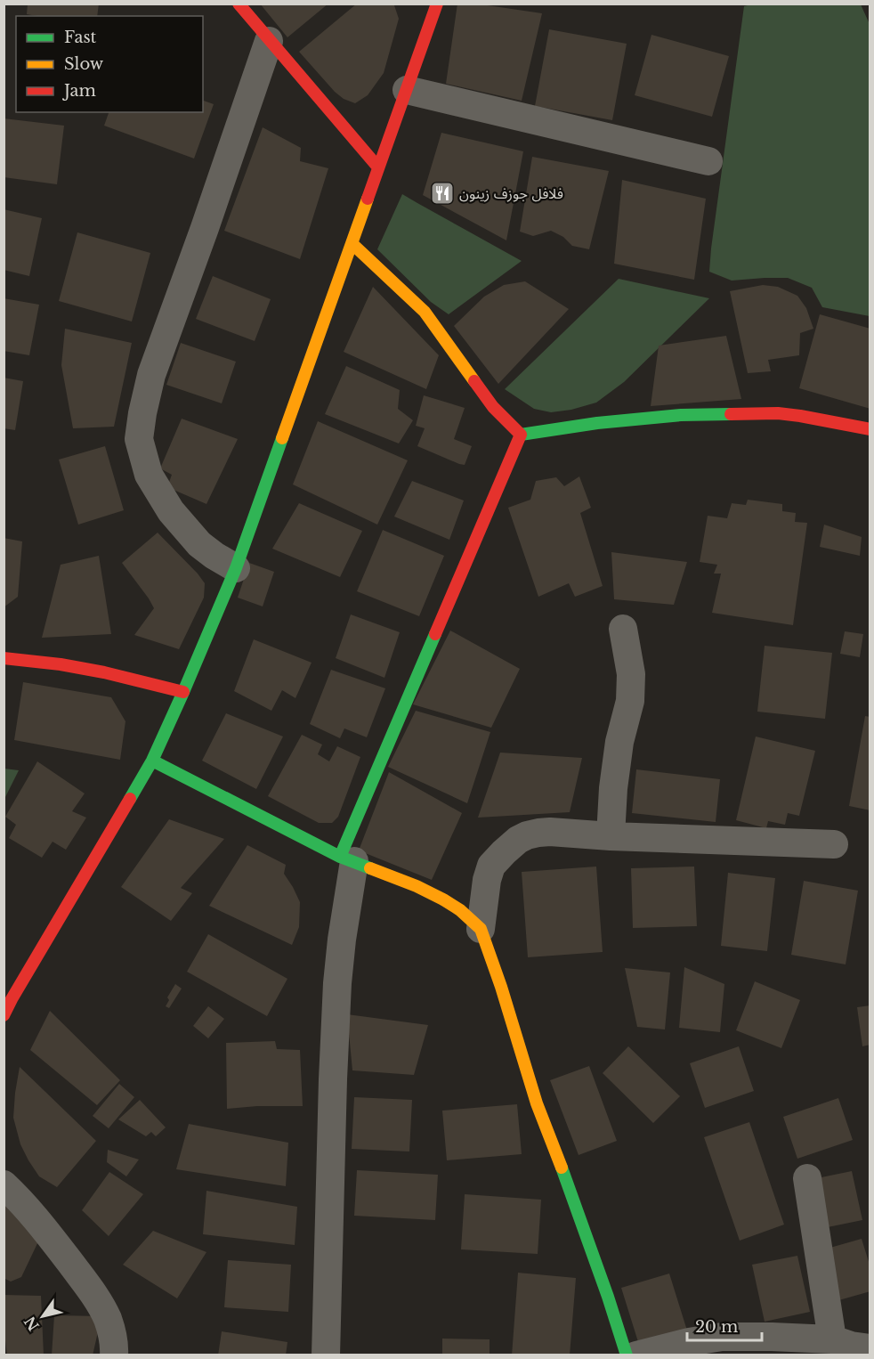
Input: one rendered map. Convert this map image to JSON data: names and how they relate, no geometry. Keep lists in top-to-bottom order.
{
  "places": {
    "restaurant": ["فلافل جوزف زينون"]
  },
  "legend": ["Fast", "Slow", "Jam"],
  "scale_bar": "20 m",
  "north": "bottom left"
}
